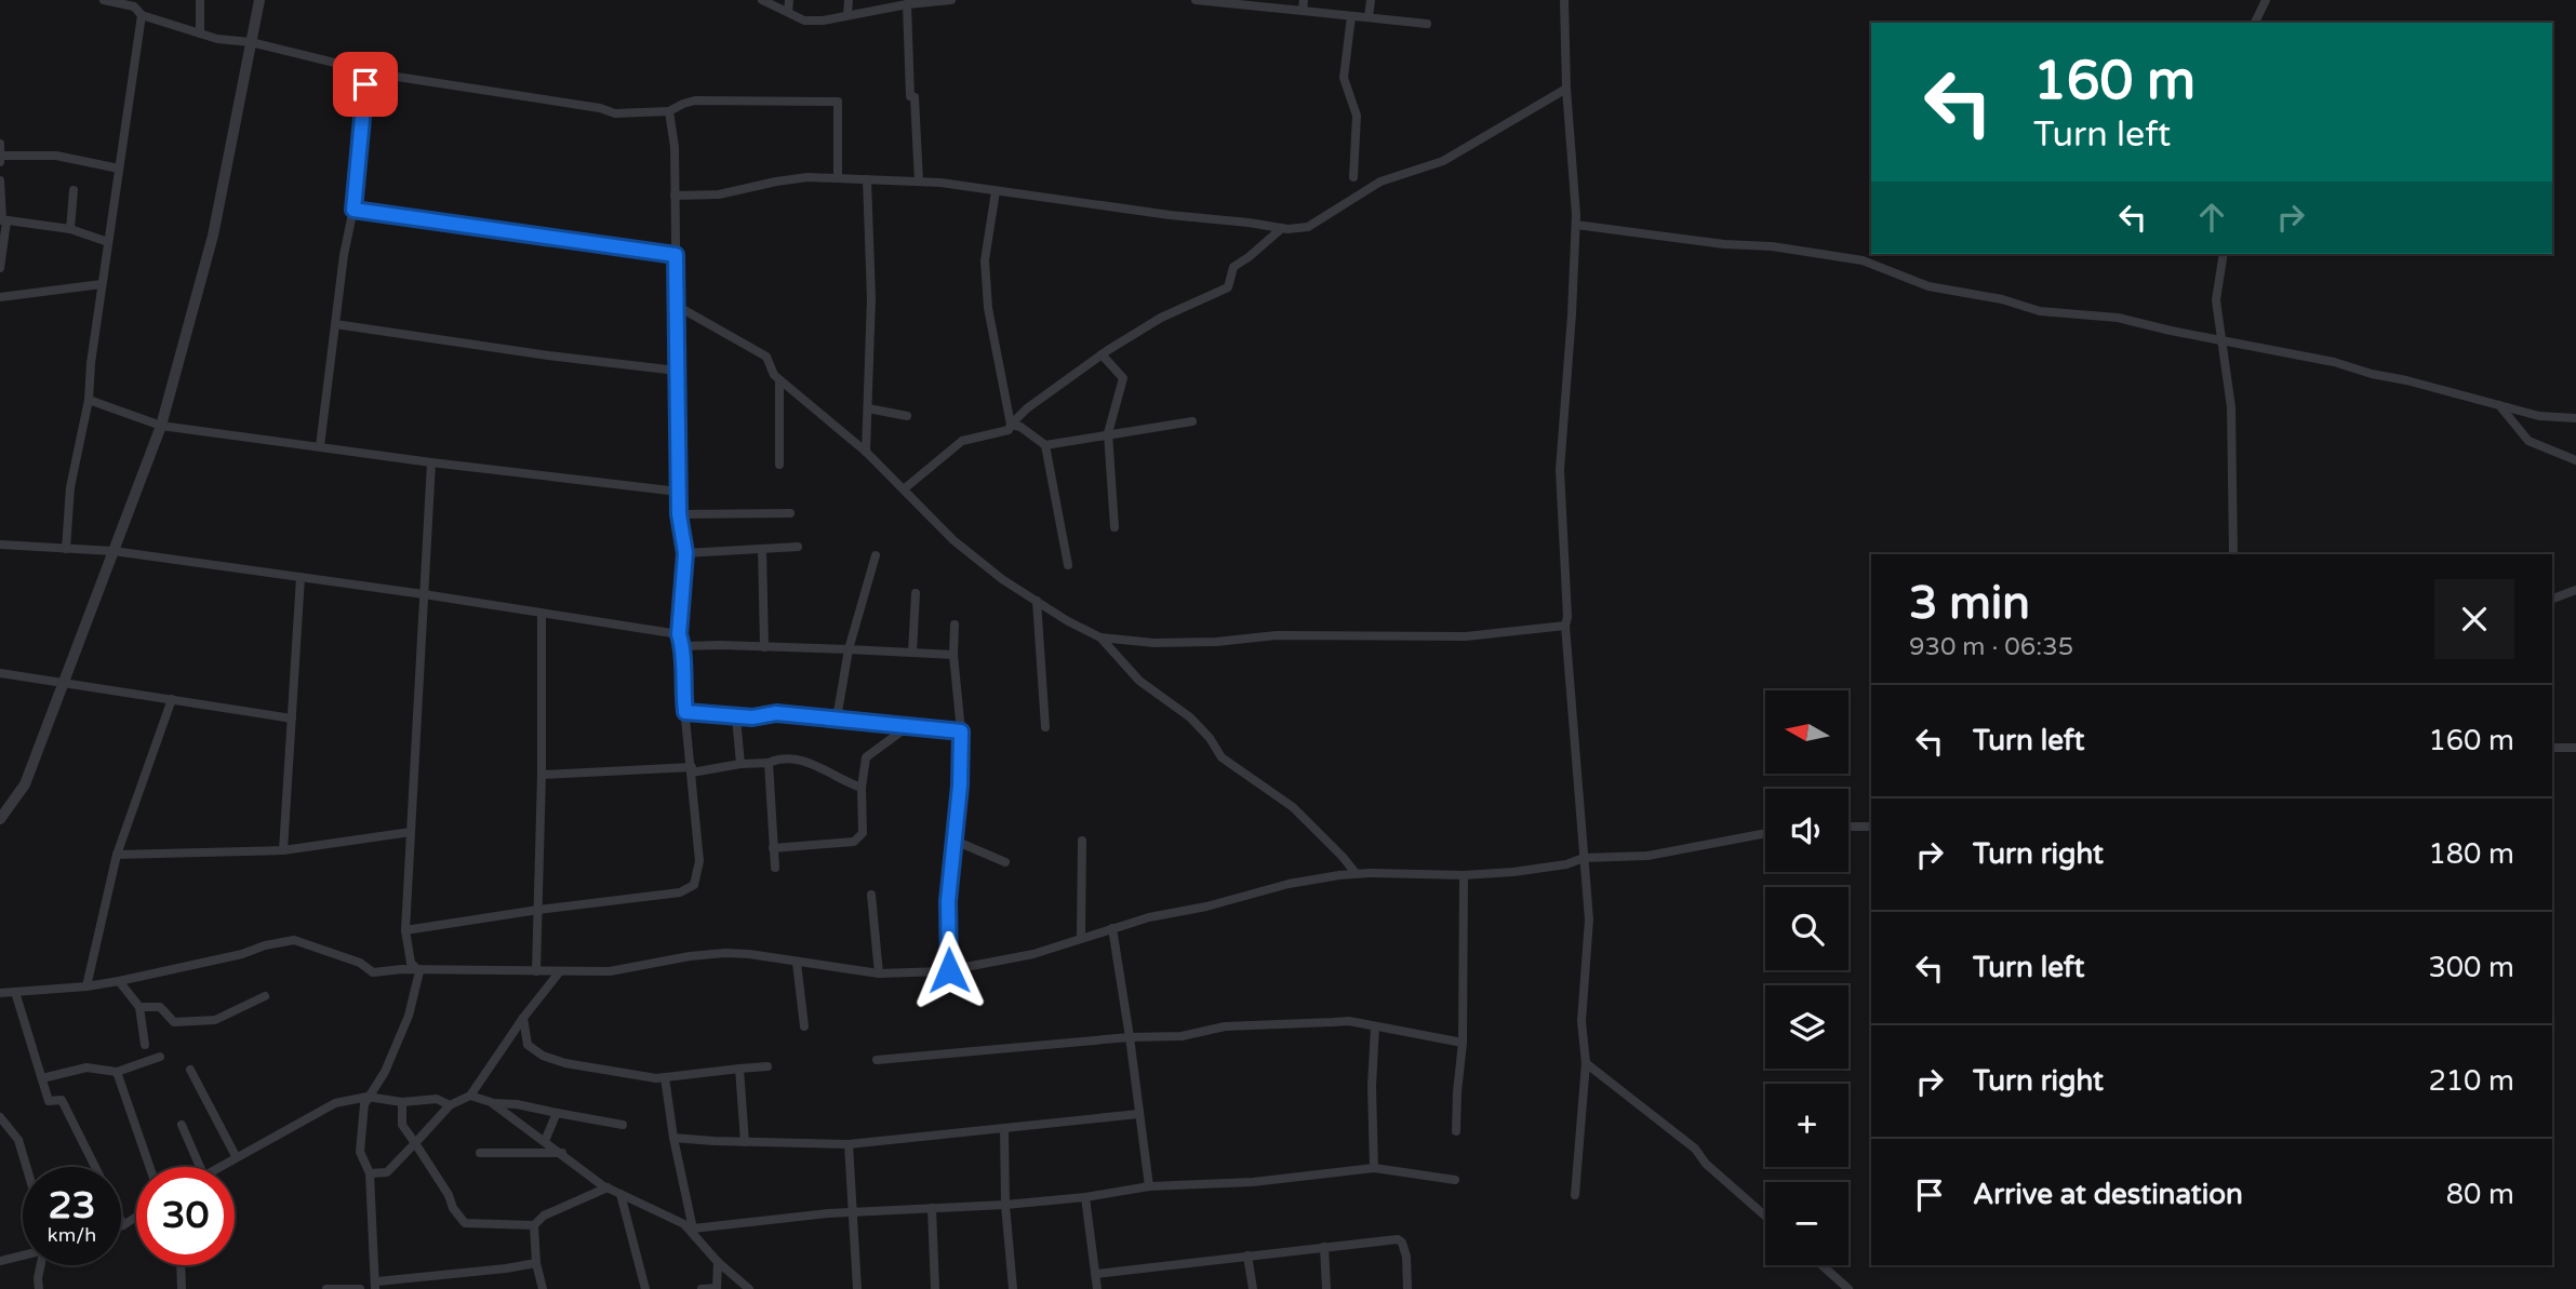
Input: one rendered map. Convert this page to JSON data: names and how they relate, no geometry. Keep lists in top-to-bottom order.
{
  "north": "left",
  "page": {
    "turn": ["160 m", "Turn left"],
    "heading": ["3 min", "930 m · 06:35"],
    "list": [
      {
        "name": "Turn left",
        "value": "160 m"
      },
      {
        "name": "Turn right",
        "value": "180 m"
      },
      {
        "name": "Turn left",
        "value": "300 m"
      },
      {
        "name": "Turn right",
        "value": "210 m"
      },
      {
        "name": "Arrive at destination",
        "value": "80 m"
      }
    ],
    "map_buttons": ["+", "−"],
    "speed": "23 km/h",
    "limit": "30"
  }
}
